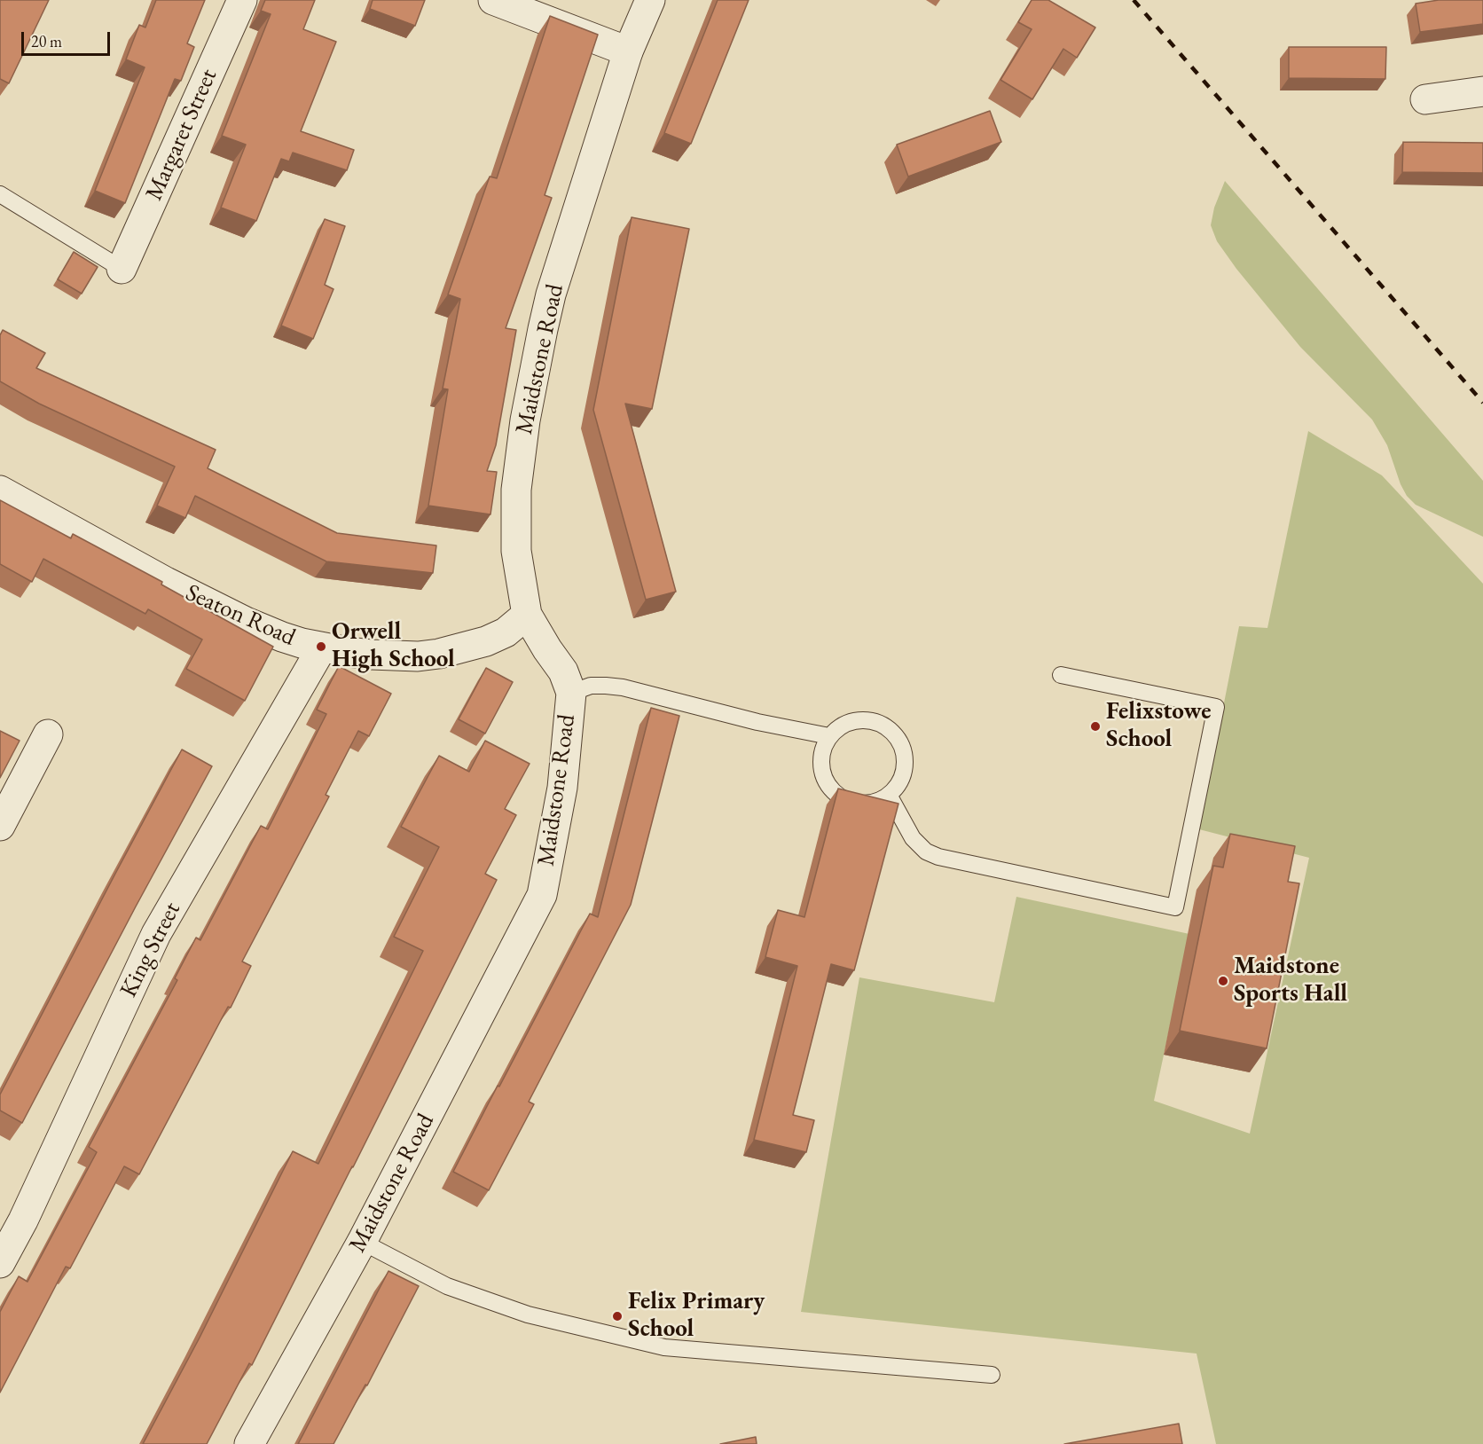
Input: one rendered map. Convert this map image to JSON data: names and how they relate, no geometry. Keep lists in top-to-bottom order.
{
  "streets": {
    "street": [
      "Margaret Street",
      "Maidstone Road",
      "Seaton Road",
      "King Street"
    ]
  },
  "crossings": [
    ["Maidstone Road", "Seaton Road"],
    ["Seaton Road", "King Street"]
  ],
  "places": [
    "Orwell High School",
    "Felixstowe School",
    "Maidstone Sports Hall",
    "Felix Primary School"
  ],
  "scale_bar": "20 m"
}
